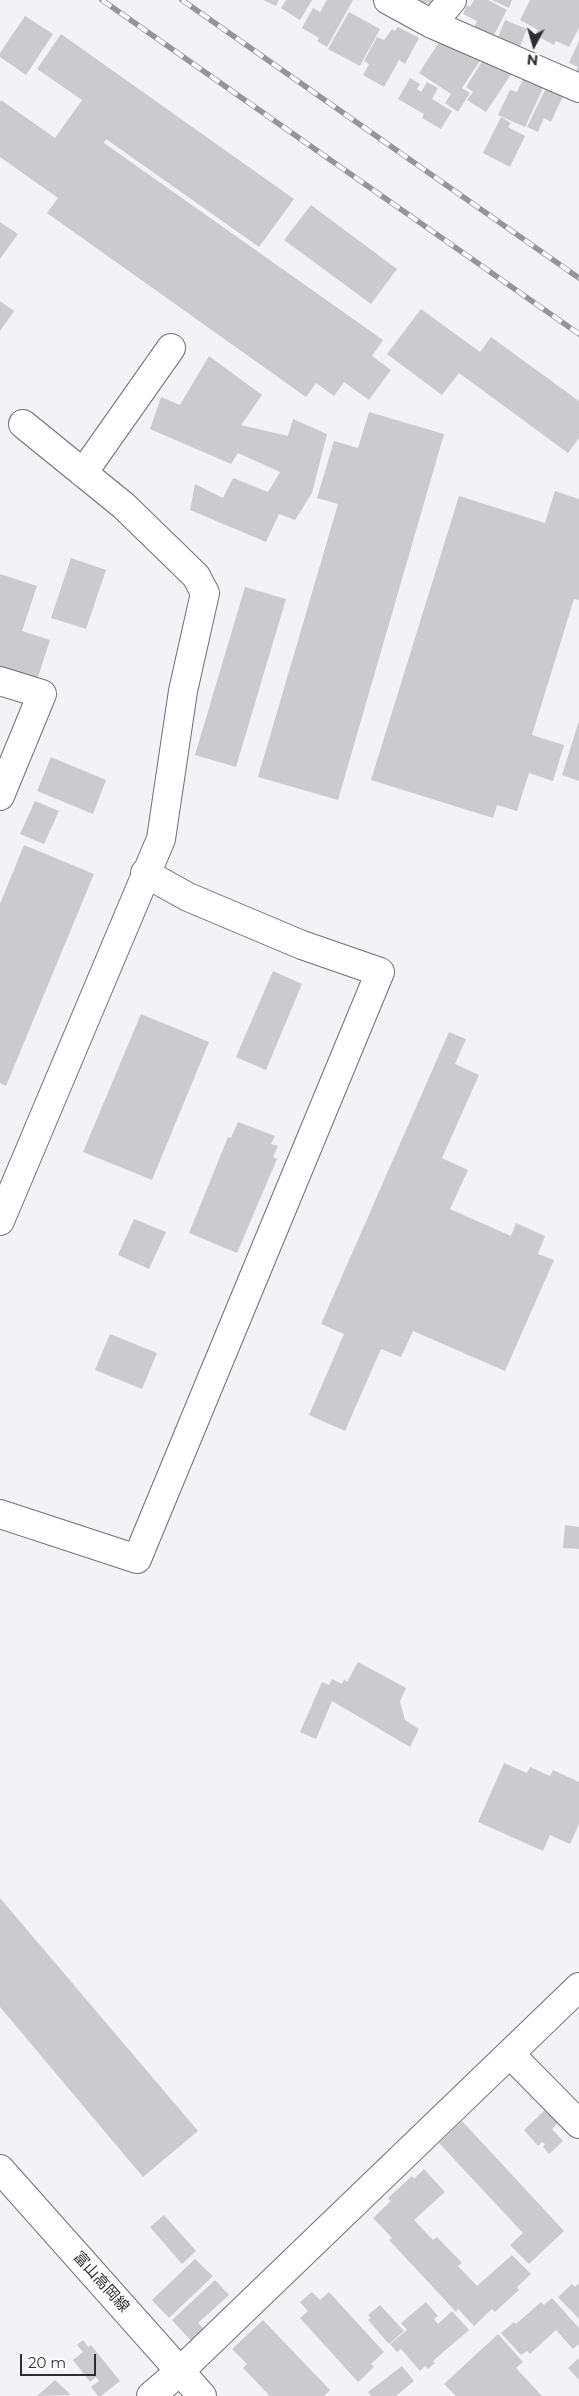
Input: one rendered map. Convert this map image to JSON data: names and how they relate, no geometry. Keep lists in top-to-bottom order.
{
  "streets": {
    "street": ["富山高岡線"]
  },
  "scale_bar": "20 m",
  "north": "bottom"
}
